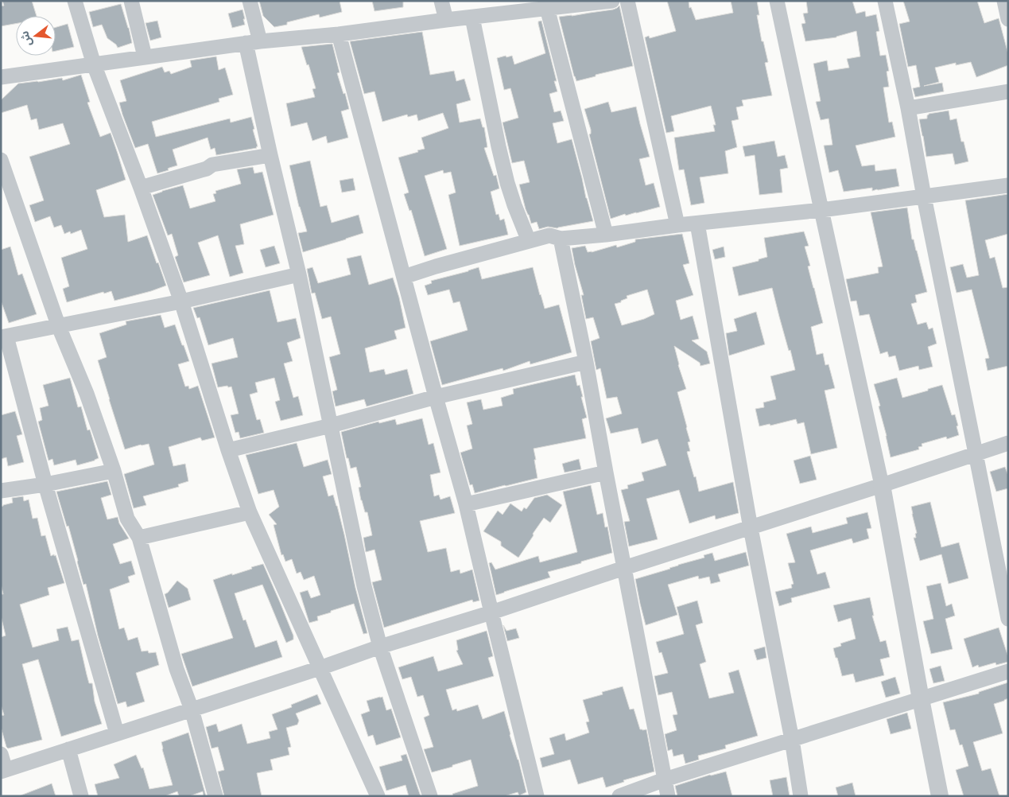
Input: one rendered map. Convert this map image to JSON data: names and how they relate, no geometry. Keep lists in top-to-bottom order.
{
  "north": "left"
}
